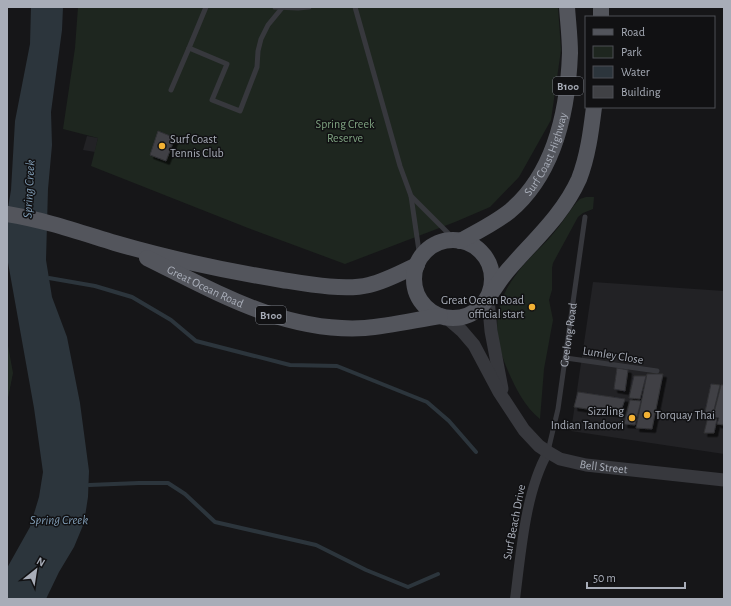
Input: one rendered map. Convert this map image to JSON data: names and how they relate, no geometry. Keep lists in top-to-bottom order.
{
  "streets": {
    "main road": ["B100", "Surf Coast Highway", "Great Ocean Road"],
    "street": ["Bell Street", "Surf Beach Drive"],
    "lane": ["Geelong Road", "Lumley Close"]
  },
  "crossings": [
    ["B100", "Surf Coast Highway"],
    ["B100", "Great Ocean Road"],
    ["B100", "Bell Street"],
    ["Surf Coast Highway", "Great Ocean Road"],
    ["Surf Coast Highway", "Bell Street"],
    ["Great Ocean Road", "Bell Street"],
    ["Geelong Road", "Lumley Close"],
    ["Geelong Road", "Bell Street"],
    ["Geelong Road", "Surf Beach Drive"],
    ["Bell Street", "Surf Beach Drive"]
  ],
  "water": ["Spring Creek"],
  "parks": ["Spring Creek Reserve"],
  "places": [
    "Surf Coast Tennis Club",
    "Great Ocean Road official start",
    "Torquay Thai",
    "Sizzling Indian Tandoori"
  ],
  "legend": [
    "Road",
    "Park",
    "Water",
    "Building"
  ],
  "scale_bar": "50 m",
  "north": "top right"
}
